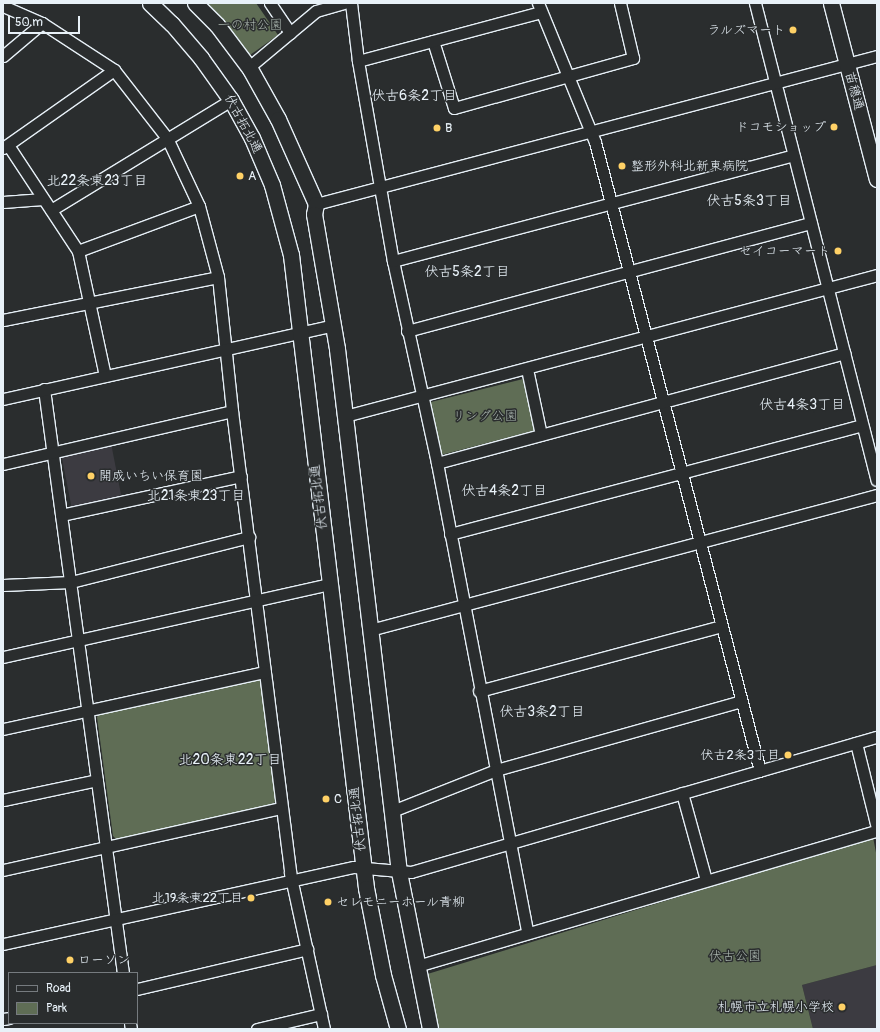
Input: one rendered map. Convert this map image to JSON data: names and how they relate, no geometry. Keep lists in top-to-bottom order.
{
  "streets": {
    "street": ["苗穂通", "伏古拓北通"]
  },
  "districts": [
    "伏古6条2丁目",
    "北22条東23丁目",
    "伏古5条3丁目",
    "伏古5条2丁目",
    "伏古4条3丁目",
    "伏古4条2丁目",
    "北21条東23丁目",
    "伏古3条2丁目",
    "北20条東22丁目"
  ],
  "parks": ["一の村公園", "リング公園", "伏古公園"],
  "places": [
    "ラルズマート",
    "ドコモショップ",
    "B",
    "整形外科北新東病院",
    "A",
    "セイコーマート",
    "開成いちい保育園",
    "伏古2条3丁目",
    "C",
    "北19条東22丁目",
    "セレモニーホール青柳",
    "ローソン",
    "札幌市立札幌小学校"
  ],
  "legend": ["Road", "Park"],
  "scale_bar": "50 m"
}
